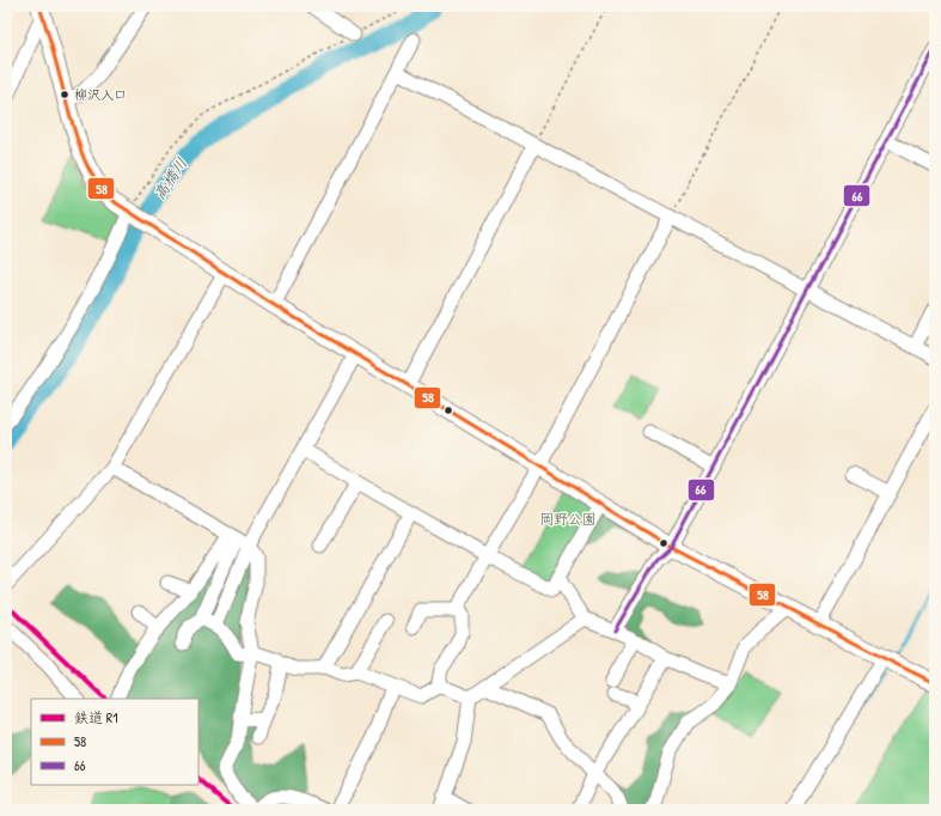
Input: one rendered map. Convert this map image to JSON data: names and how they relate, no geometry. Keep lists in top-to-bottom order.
{
  "water": ["高橋川"],
  "parks": ["岡野公園"],
  "places": ["柳沢入口"],
  "lines": ["transit line 58", "transit line 66", "rail line R1"],
  "legend": ["鉄道 R1", "58", "66"]
}
